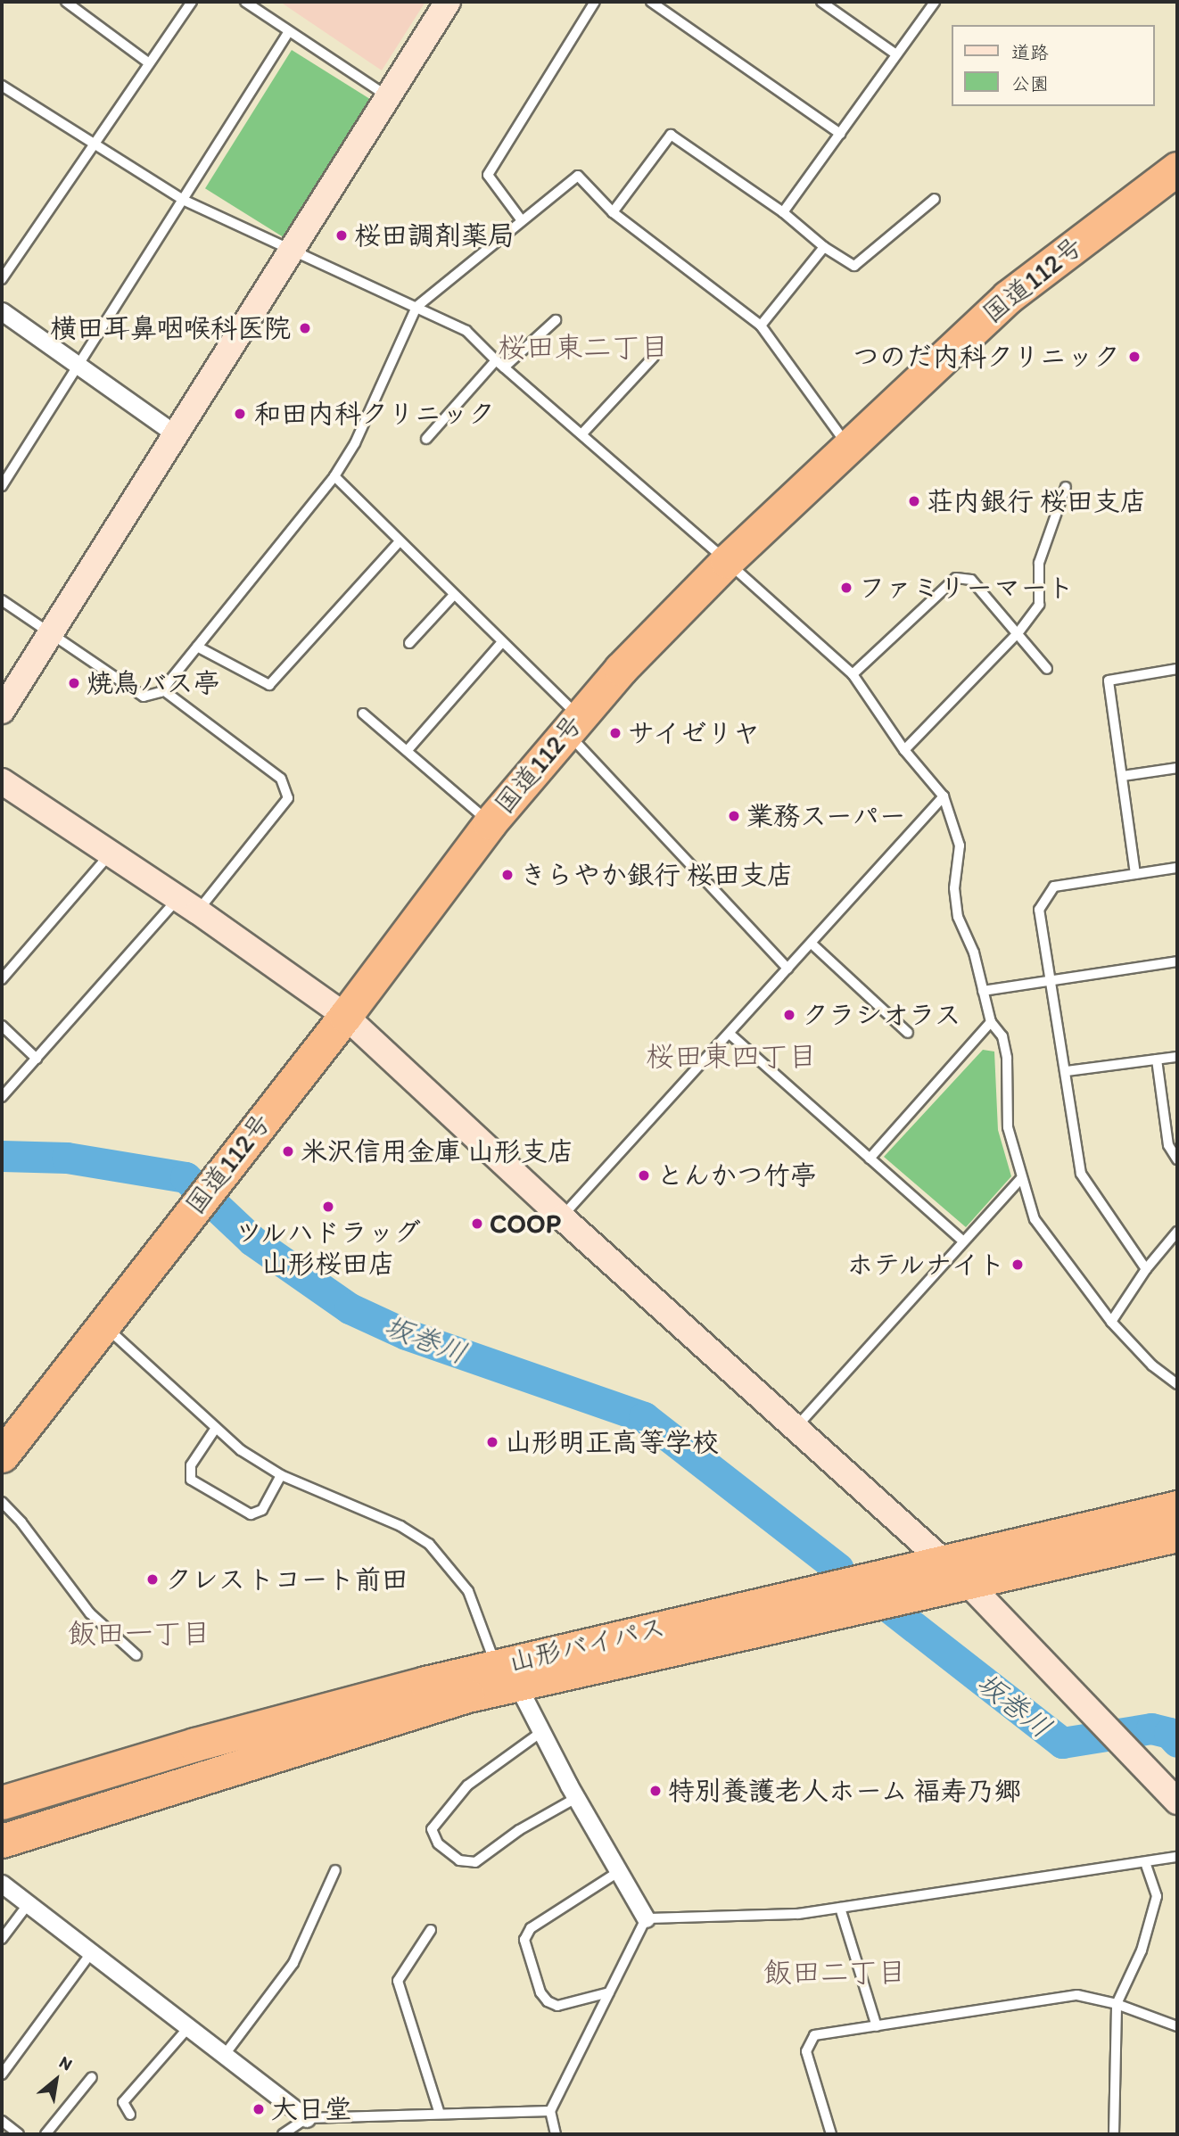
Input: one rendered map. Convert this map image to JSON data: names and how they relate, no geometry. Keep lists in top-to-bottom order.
{
  "streets": {
    "highway": ["国道112号", "山形バイパス"]
  },
  "districts": [
    "桜田東二丁目",
    "桜田東四丁目",
    "飯田一丁目",
    "飯田二丁目"
  ],
  "water": ["坂巻川"],
  "places": [
    "桜田調剤薬局",
    "横田耳鼻咽喉科医院",
    "つのだ内科クリニック",
    "和田内科クリニック",
    "荘内銀行 桜田支店",
    "ファミリーマート",
    "焼鳥バス亭",
    "サイゼリヤ",
    "業務スーパー",
    "きらやか銀行 桜田支店",
    "クラシオラス",
    "米沢信用金庫 山形支店",
    "とんかつ竹亭",
    "ツルハドラッグ 山形桜田店",
    "COOP",
    "ホテルナイト",
    "山形明正高等学校",
    "クレストコート前田",
    "特別養護老人ホーム 福寿乃郷",
    "大日堂"
  ],
  "legend": ["道路", "公園"],
  "north": "top right"
}
